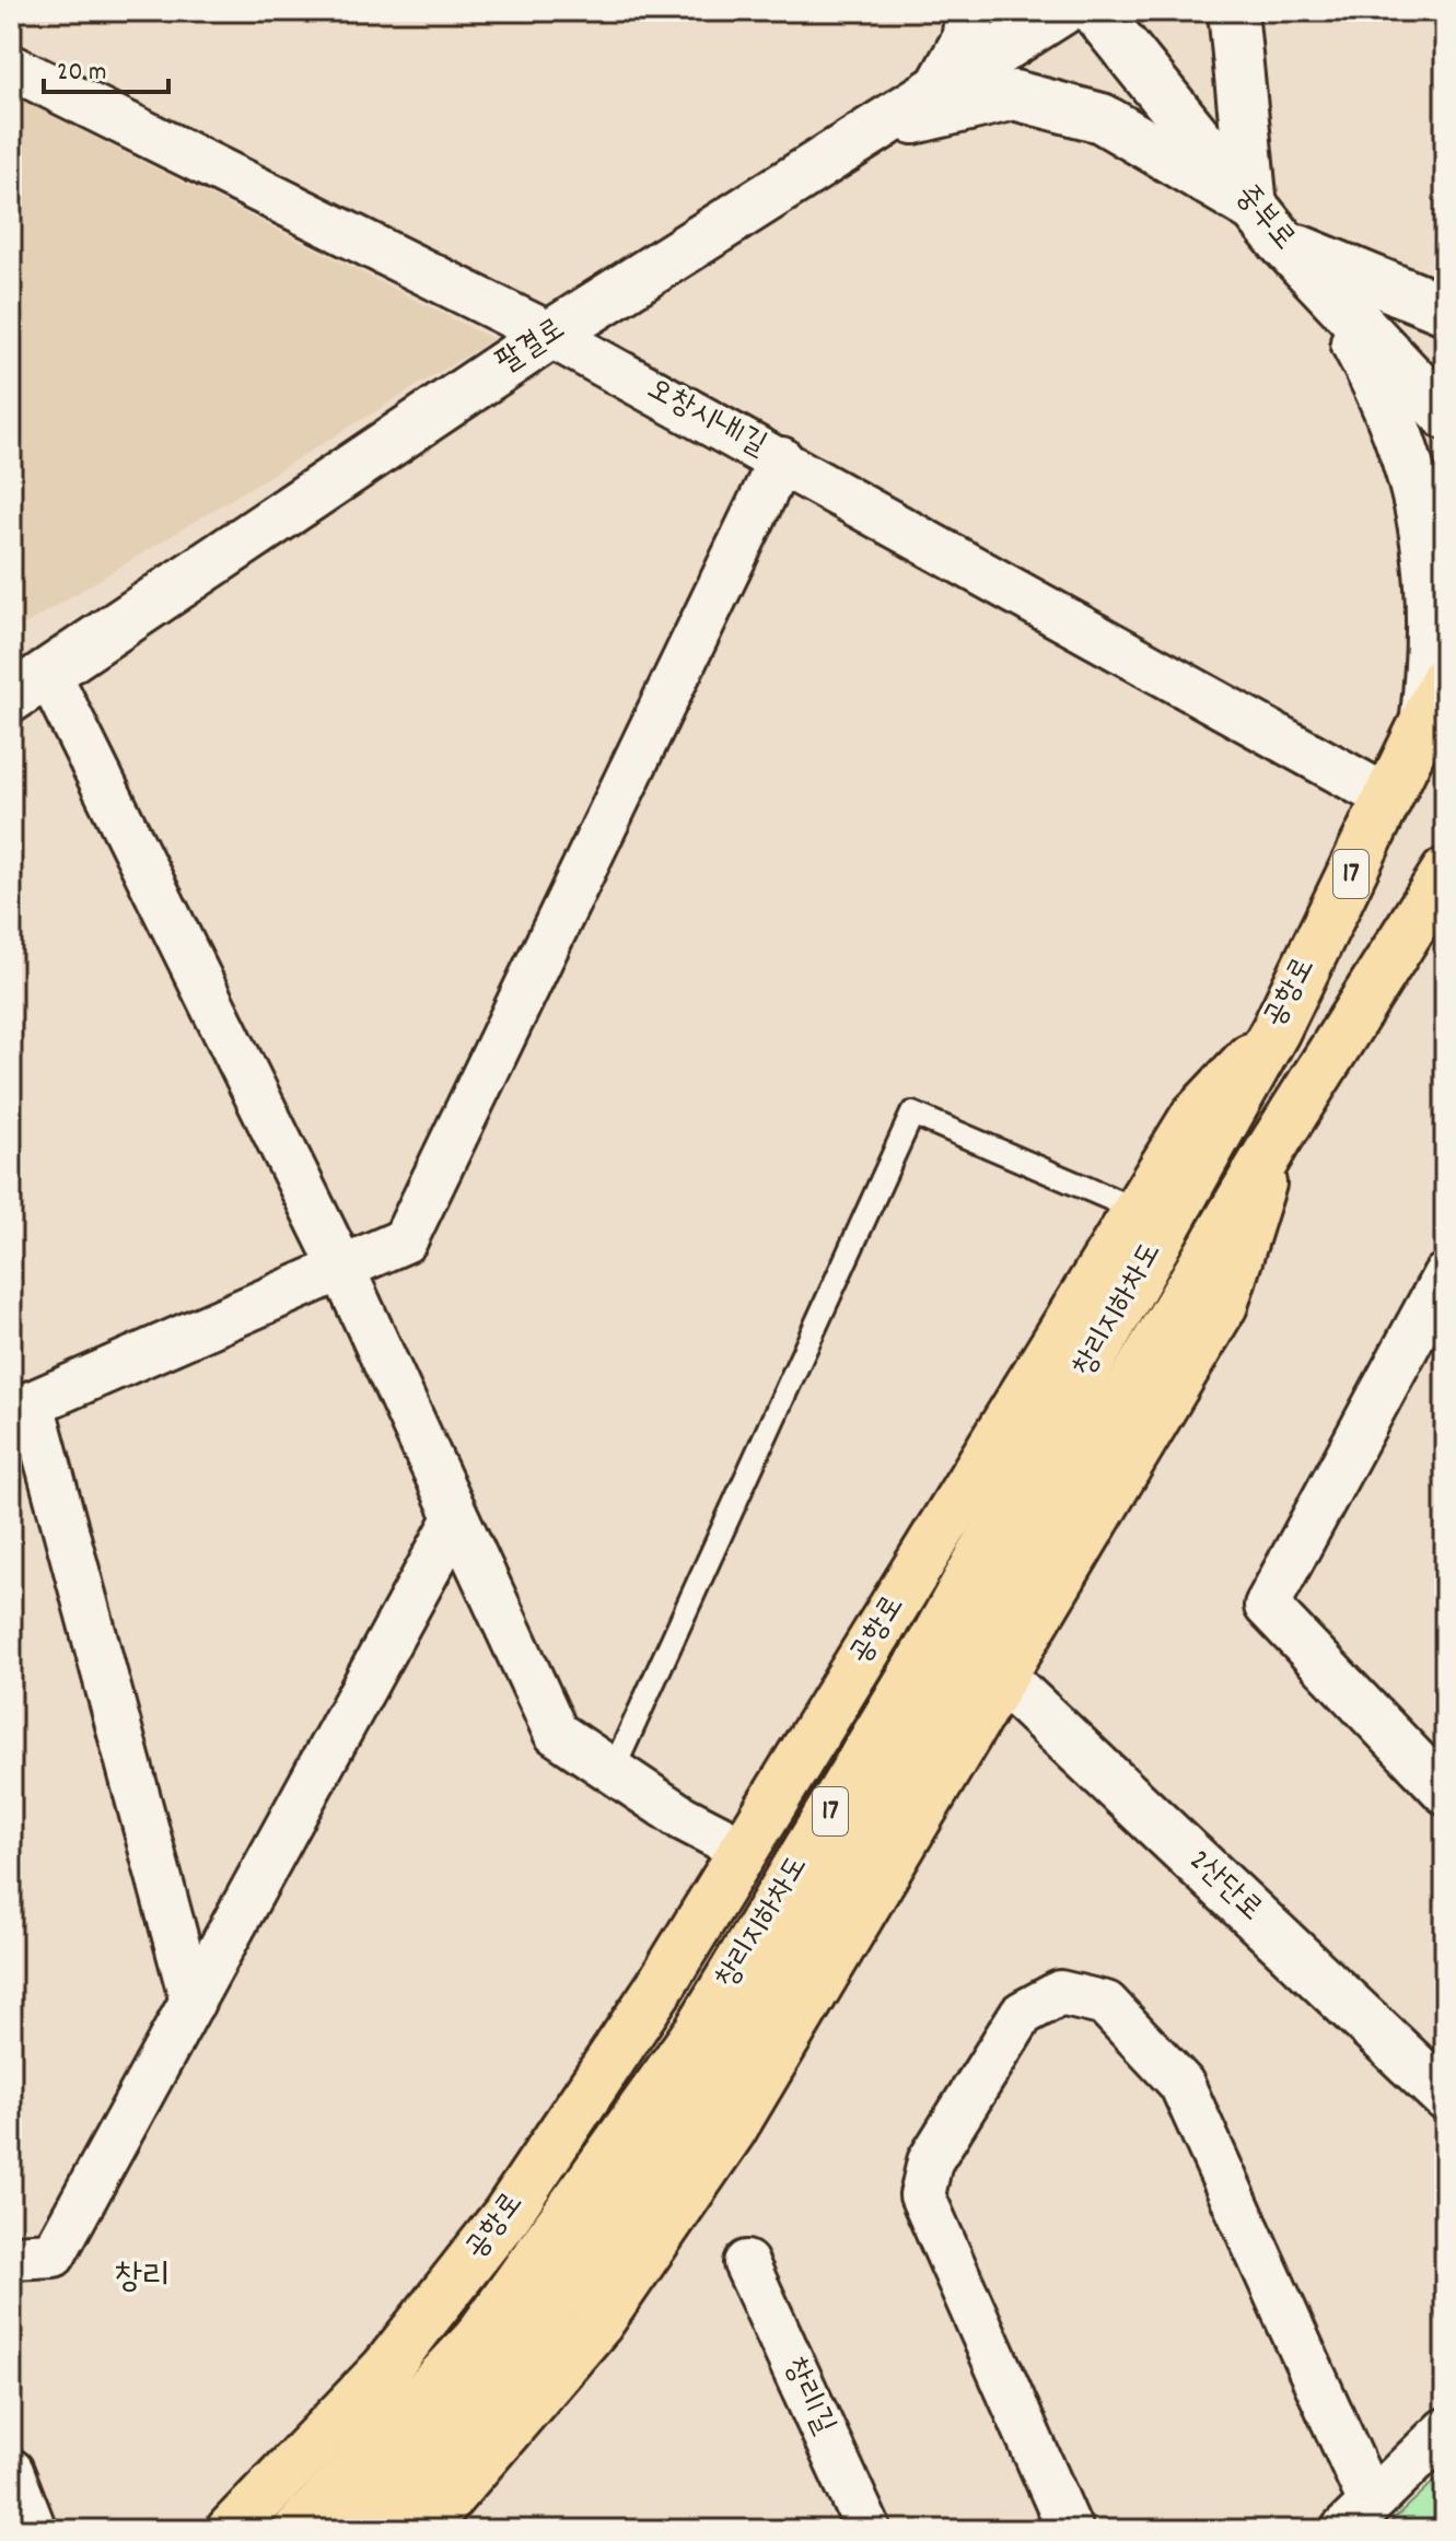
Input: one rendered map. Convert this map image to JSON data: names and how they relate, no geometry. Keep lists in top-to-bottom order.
{
  "streets": {
    "main road": ["17", "공항로", "창리지하차도"],
    "street": [
      "중부로",
      "팔결로",
      "오창시내1길",
      "2산단로",
      "창리1길"
    ]
  },
  "crossings": [
    ["팔결로", "오창시내1길"],
    ["오창시내1길", "공항로"],
    ["공항로", "창리지하차도"],
    ["공항로", "2산단로"]
  ],
  "districts": ["창리"],
  "scale_bar": "20 m"
}
